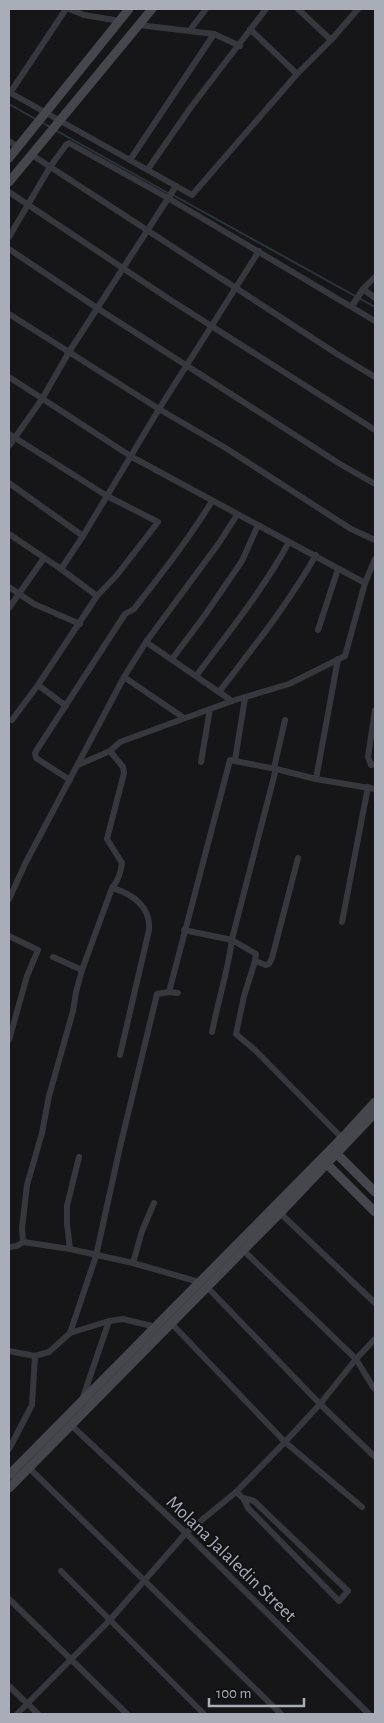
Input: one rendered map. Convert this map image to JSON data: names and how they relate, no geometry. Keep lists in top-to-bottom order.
{
  "streets": {
    "street": ["Molana Jalaledin Street"]
  },
  "scale_bar": "100 m"
}
